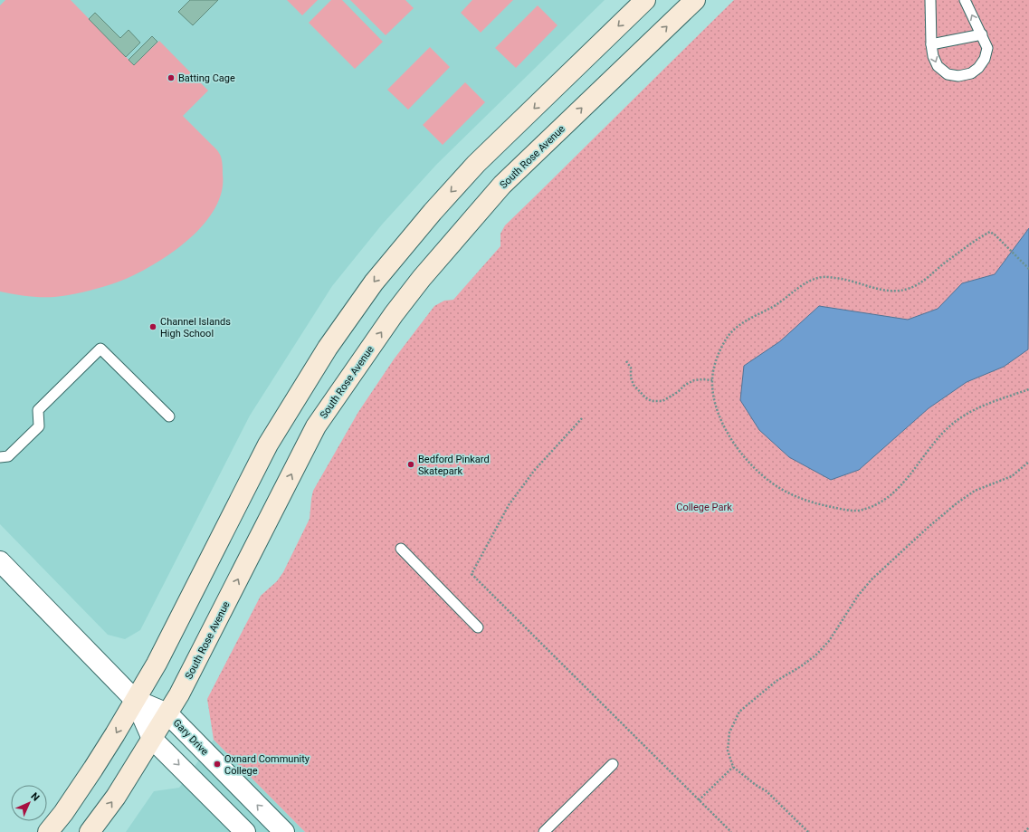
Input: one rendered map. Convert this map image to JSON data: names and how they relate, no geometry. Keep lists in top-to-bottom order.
{
  "streets": {
    "main road": ["South Rose Avenue"],
    "street": ["Gary Drive"]
  },
  "crossings": [
    ["South Rose Avenue", "Gary Drive"]
  ],
  "parks": ["College Park"],
  "places": [
    "Batting Cage",
    "Channel Islands High School",
    "Bedford Pinkard Skatepark",
    "Oxnard Community College"
  ],
  "north": "top right"
}
